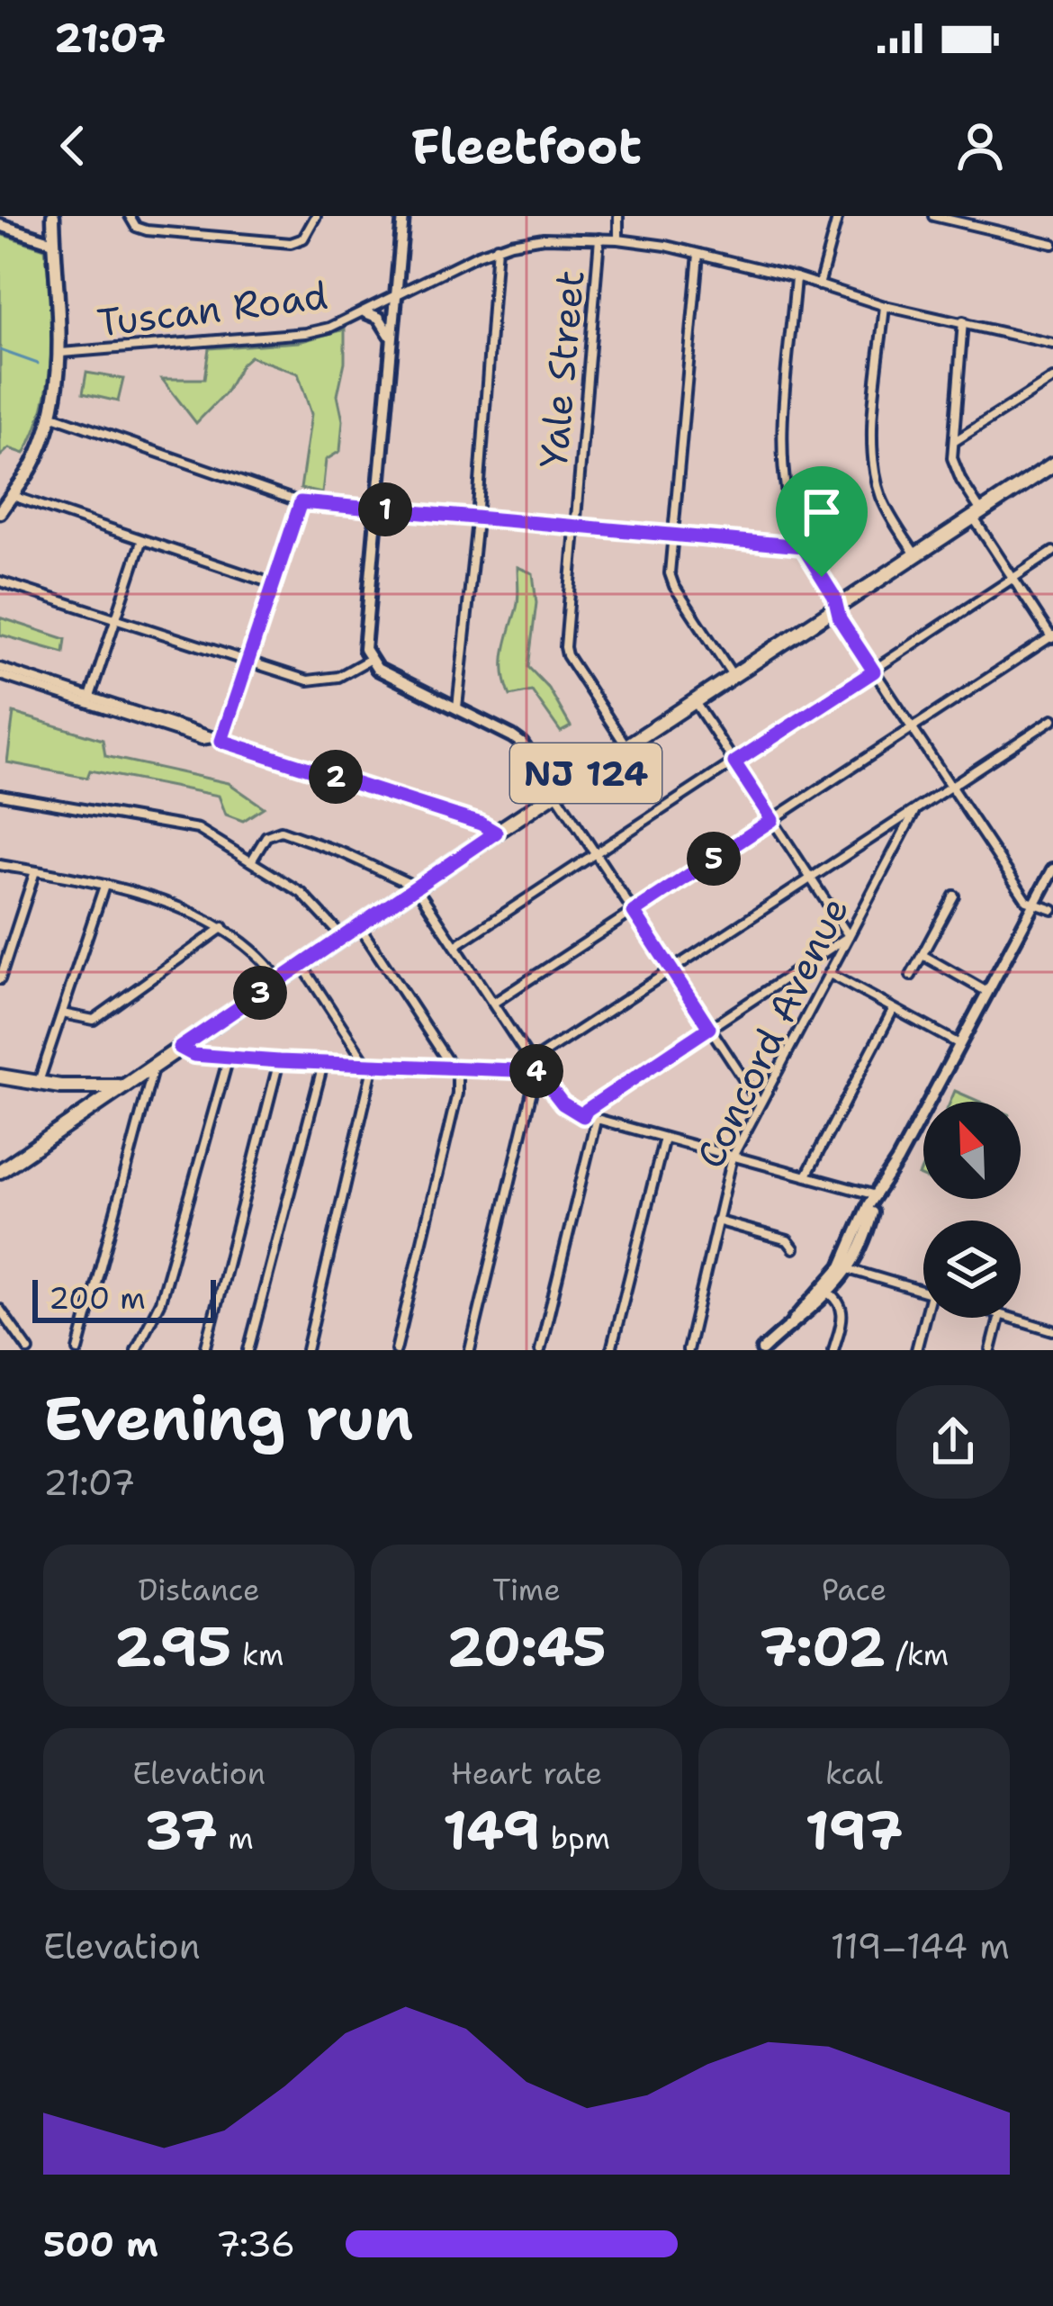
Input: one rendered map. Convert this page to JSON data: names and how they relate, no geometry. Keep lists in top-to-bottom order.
{
  "streets": {
    "main road": ["NJ 124"],
    "street": ["Tuscan Road", "Yale Street", "Concord Avenue"]
  },
  "crossings": [
    ["Tuscan Road", "Yale Street"],
    ["Yale Street", "NJ 124"]
  ],
  "scale_bar": "200 m",
  "north": "top left",
  "page": {
    "status": "21:07",
    "header": "Fleetfoot",
    "pins": [
      "1",
      "2",
      "5",
      "3",
      "4"
    ],
    "scale": "200 m",
    "heading": ["Evening run", "21:07"],
    "stats": [
      ["Distance", "2.95 km"],
      ["Time", "20:45"],
      ["Pace", "7:02 /km"],
      ["Elevation", "37 m"],
      ["Heart rate", "149 bpm"],
      ["kcal", "197"]
    ],
    "chart": ["Elevation", "119–144 m"],
    "list": [
      {
        "name": "500 m",
        "note": "7:36"
      }
    ]
  }
}
